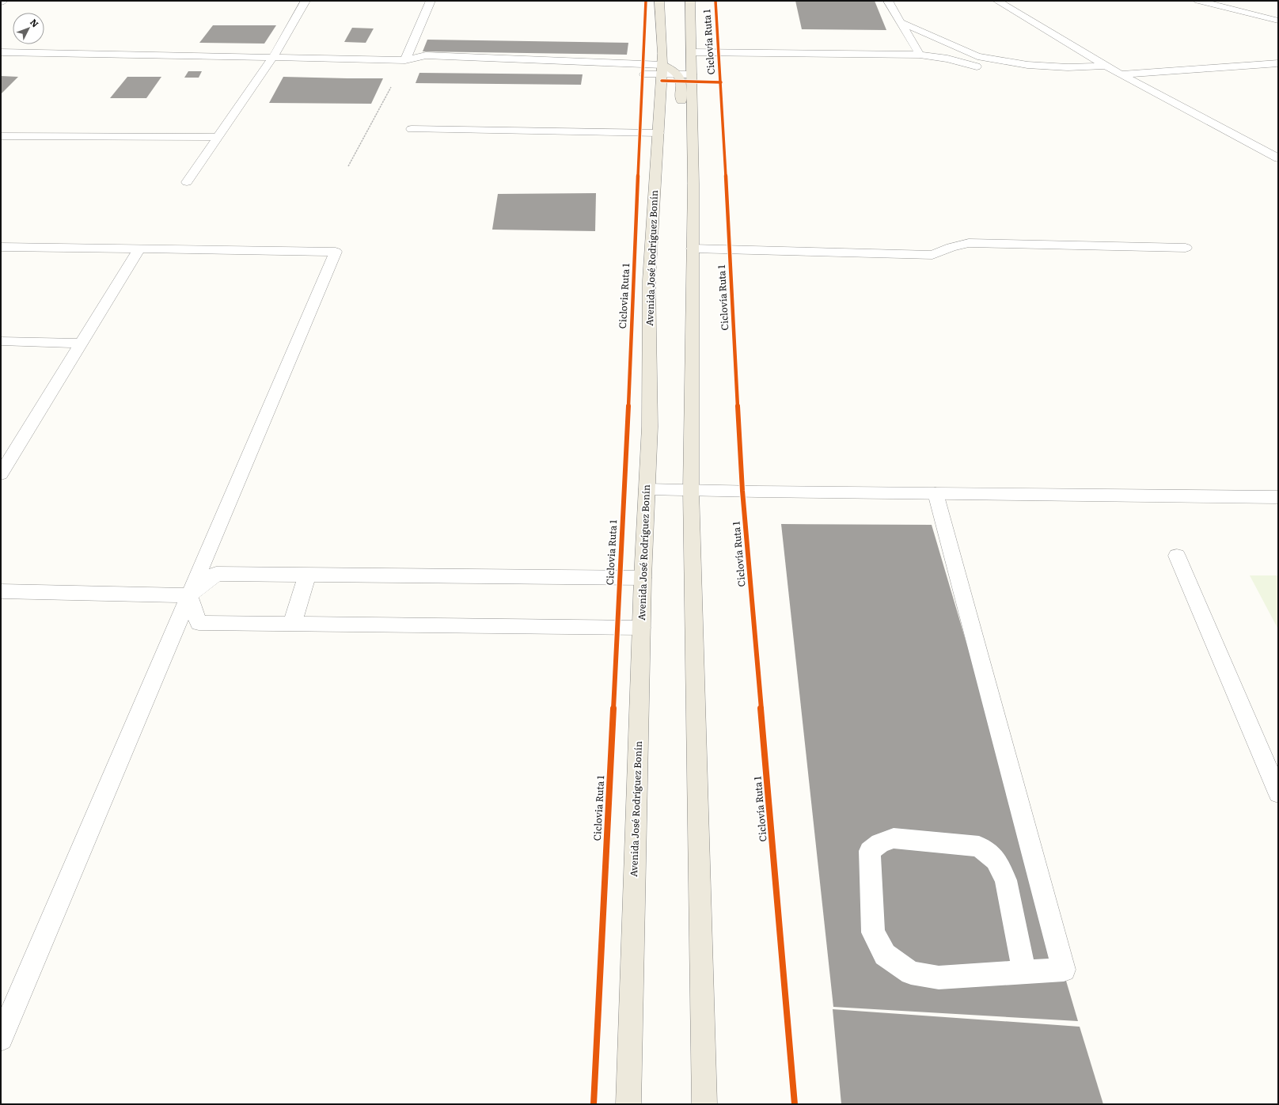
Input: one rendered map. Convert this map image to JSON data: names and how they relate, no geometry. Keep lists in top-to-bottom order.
{
  "streets": {
    "main road": ["Avenida José Rodríguez Bonín"],
    "cycle path": ["Ciclovía Ruta 1", "Ciclovia Ruta 1"]
  },
  "north": "top right"
}
